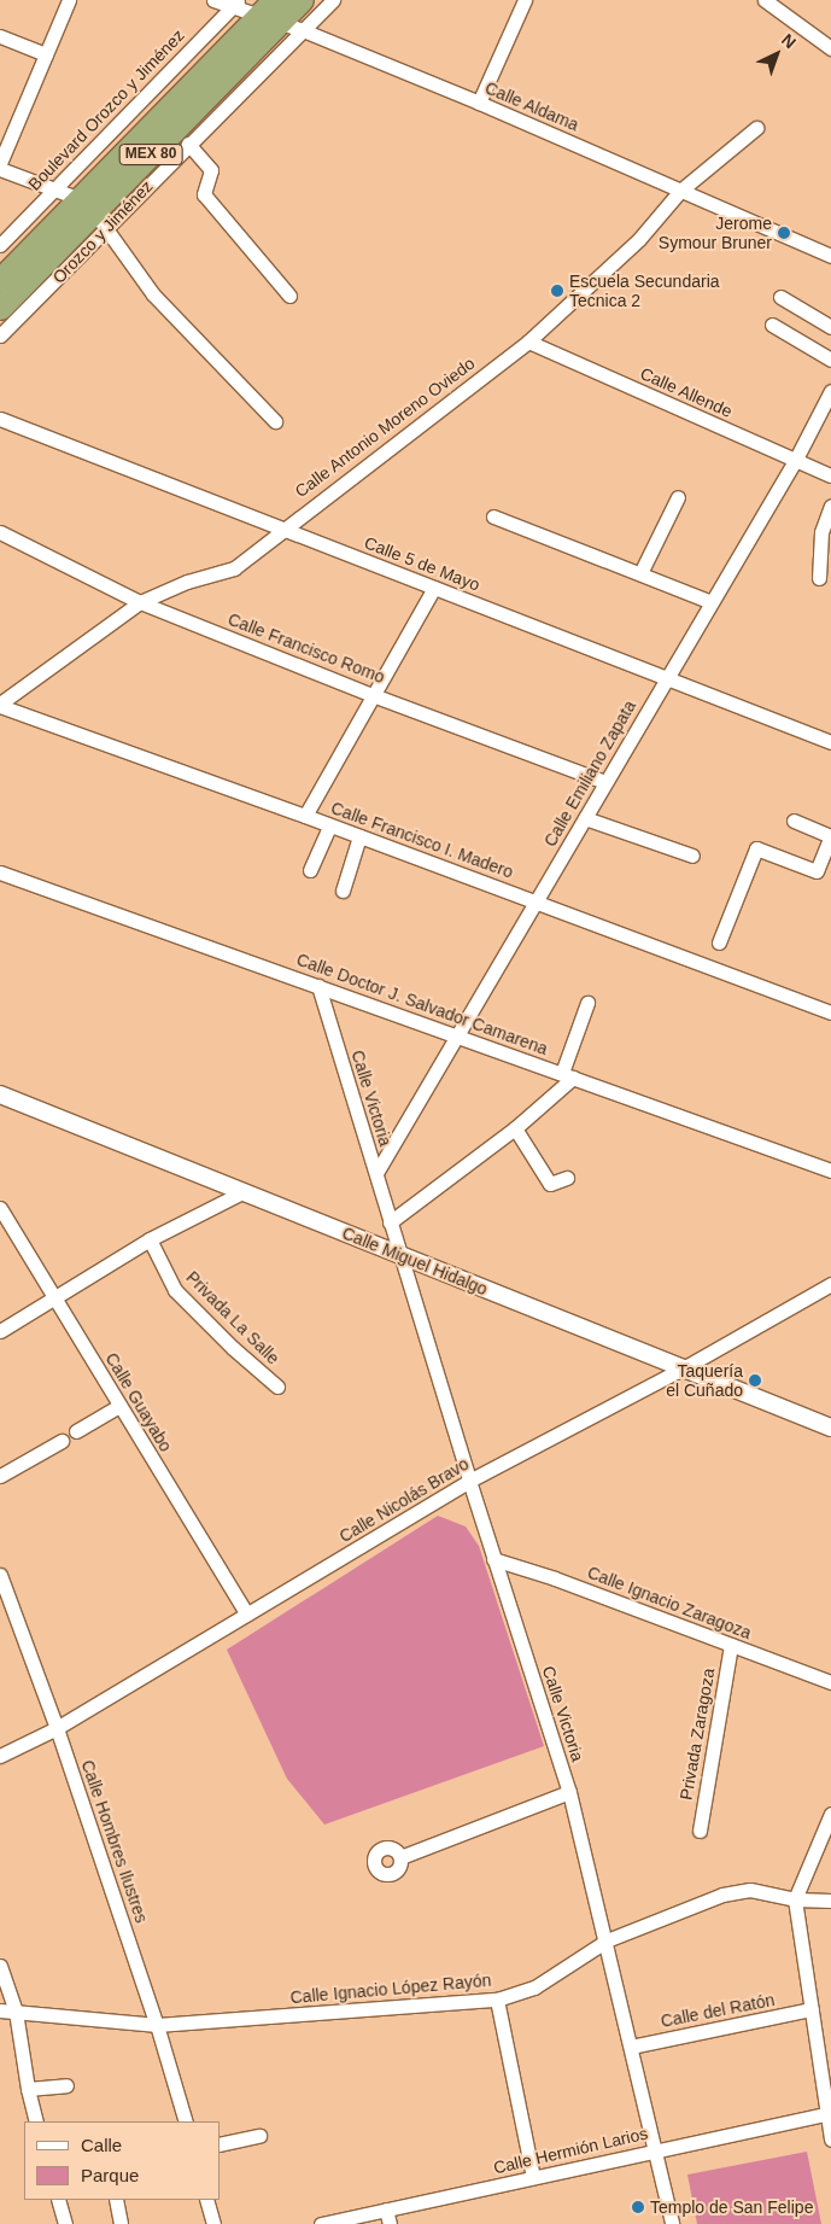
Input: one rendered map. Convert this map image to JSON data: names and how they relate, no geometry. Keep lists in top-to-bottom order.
{
  "streets": {
    "highway": ["MEX 80", "Orozco y Jiménez"],
    "street": [
      "Calle Aldama",
      "Boulevard Orozco y Jiménez",
      "Calle Allende",
      "Calle Antonio Moreno Oviedo",
      "Calle 5 de Mayo",
      "Calle Francisco Romo",
      "Calle Emiliano Zapata",
      "Calle Francisco I. Madero",
      "Calle Doctor J. Salvador Camarena",
      "Calle Victoria",
      "Calle Miguel Hidalgo",
      "Privada La Salle",
      "Calle Guayabo",
      "Calle Nicolás Bravo",
      "Calle Ignacio Zaragoza",
      "Privada Zaragoza",
      "Calle Hombres Ilustres",
      "Calle Ignacio López Rayón",
      "Calle del Ratón",
      "Calle Hermión Larios"
    ]
  },
  "crossings": [
    ["Calle Aldama", "Boulevard Orozco y Jiménez"],
    ["Calle Aldama", "Orozco y Jiménez"],
    ["Calle Aldama", "Calle Antonio Moreno Oviedo"],
    ["Calle Allende", "Calle Antonio Moreno Oviedo"],
    ["Calle Allende", "Calle Emiliano Zapata"],
    ["Calle Antonio Moreno Oviedo", "Calle 5 de Mayo"],
    ["Calle Antonio Moreno Oviedo", "Calle Francisco Romo"],
    ["Calle Antonio Moreno Oviedo", "Calle Francisco I. Madero"],
    ["Calle 5 de Mayo", "Calle Emiliano Zapata"],
    ["Calle Francisco Romo", "Calle Emiliano Zapata"],
    ["Calle Emiliano Zapata", "Calle Francisco I. Madero"],
    ["Calle Emiliano Zapata", "Calle Doctor J. Salvador Camarena"],
    ["Calle Emiliano Zapata", "Calle Victoria"],
    ["Calle Doctor J. Salvador Camarena", "Calle Victoria"],
    ["Calle Victoria", "Calle Miguel Hidalgo"],
    ["Calle Victoria", "Calle Nicolás Bravo"],
    ["Calle Victoria", "Calle Ignacio Zaragoza"],
    ["Calle Victoria", "Calle Ignacio López Rayón"],
    ["Calle Victoria", "Calle del Ratón"],
    ["Calle Victoria", "Calle Hermión Larios"],
    ["Calle Miguel Hidalgo", "Calle Nicolás Bravo"],
    ["Calle Guayabo", "Calle Nicolás Bravo"],
    ["Calle Nicolás Bravo", "Calle Hombres Ilustres"],
    ["Calle Ignacio Zaragoza", "Privada Zaragoza"],
    ["Calle Hombres Ilustres", "Calle Ignacio López Rayón"]
  ],
  "places": [
    "Jerome Symour Bruner",
    "Escuela Secundaria Tecnica 2",
    "Taquería el Cuñado",
    "Templo de San Felipe"
  ],
  "legend": ["Calle", "Parque"],
  "north": "top right"
}
